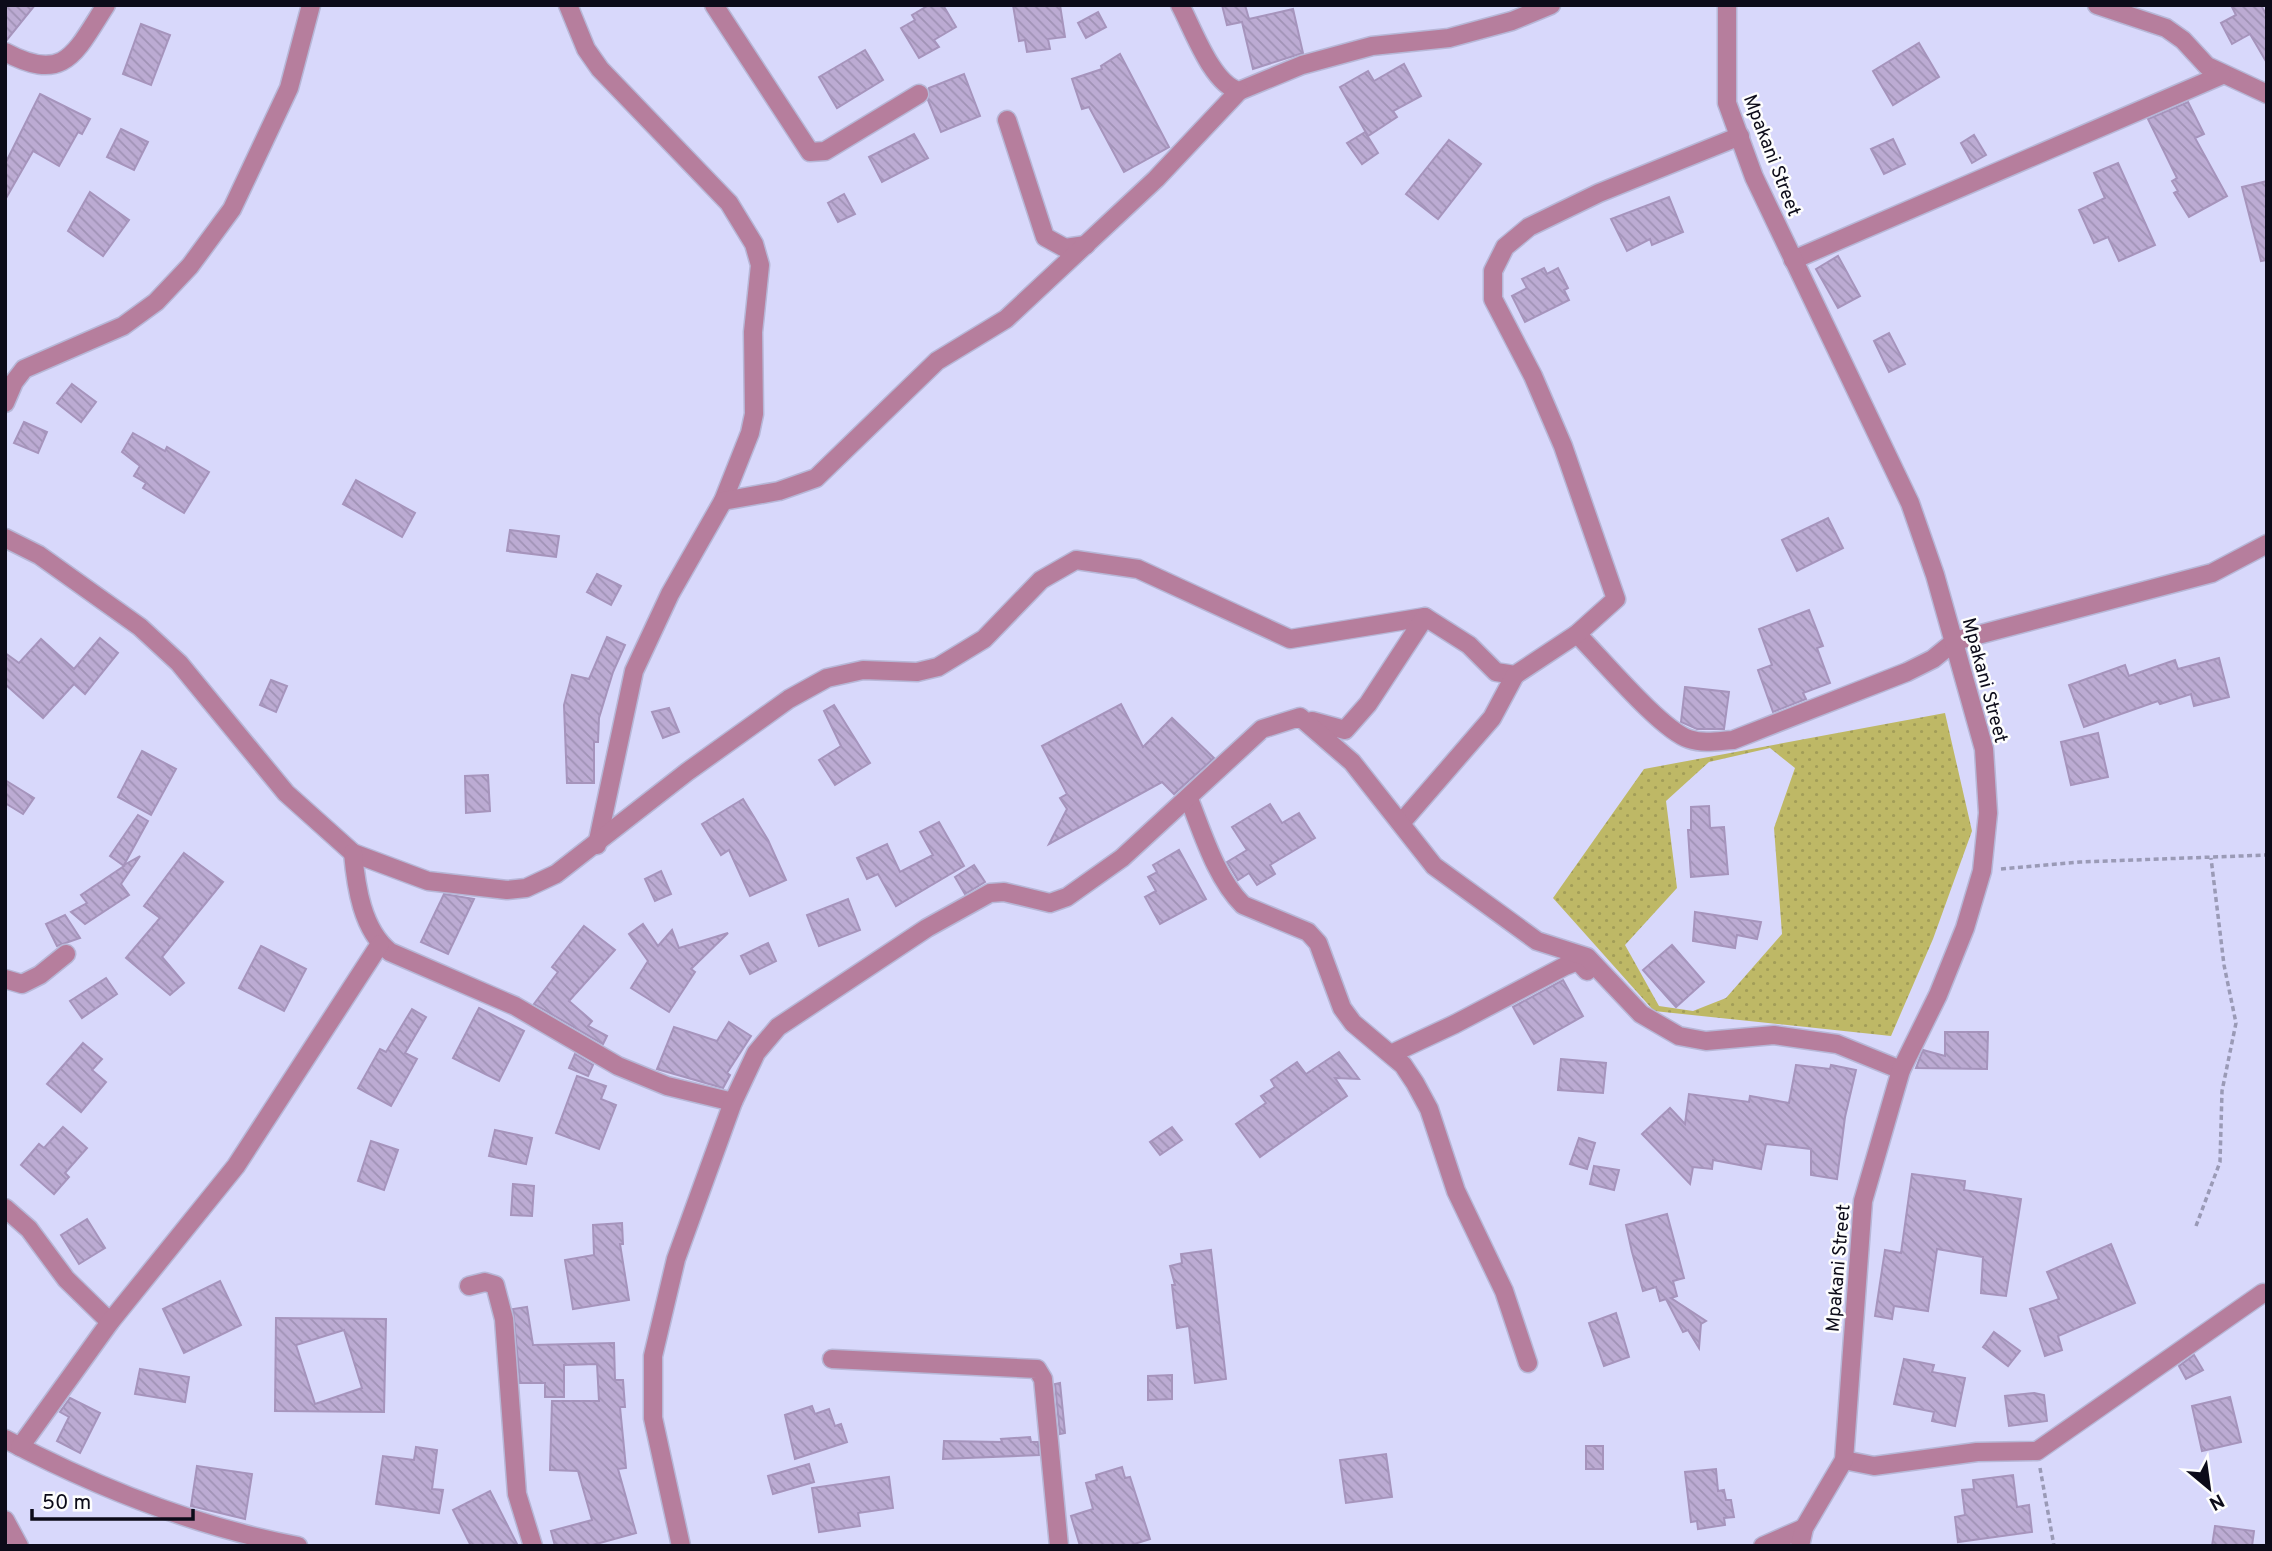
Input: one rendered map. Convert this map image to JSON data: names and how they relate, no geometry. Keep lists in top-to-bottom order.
{
  "streets": {
    "street": ["Mpakani Street"]
  },
  "scale_bar": "50 m",
  "north": "bottom right"
}
